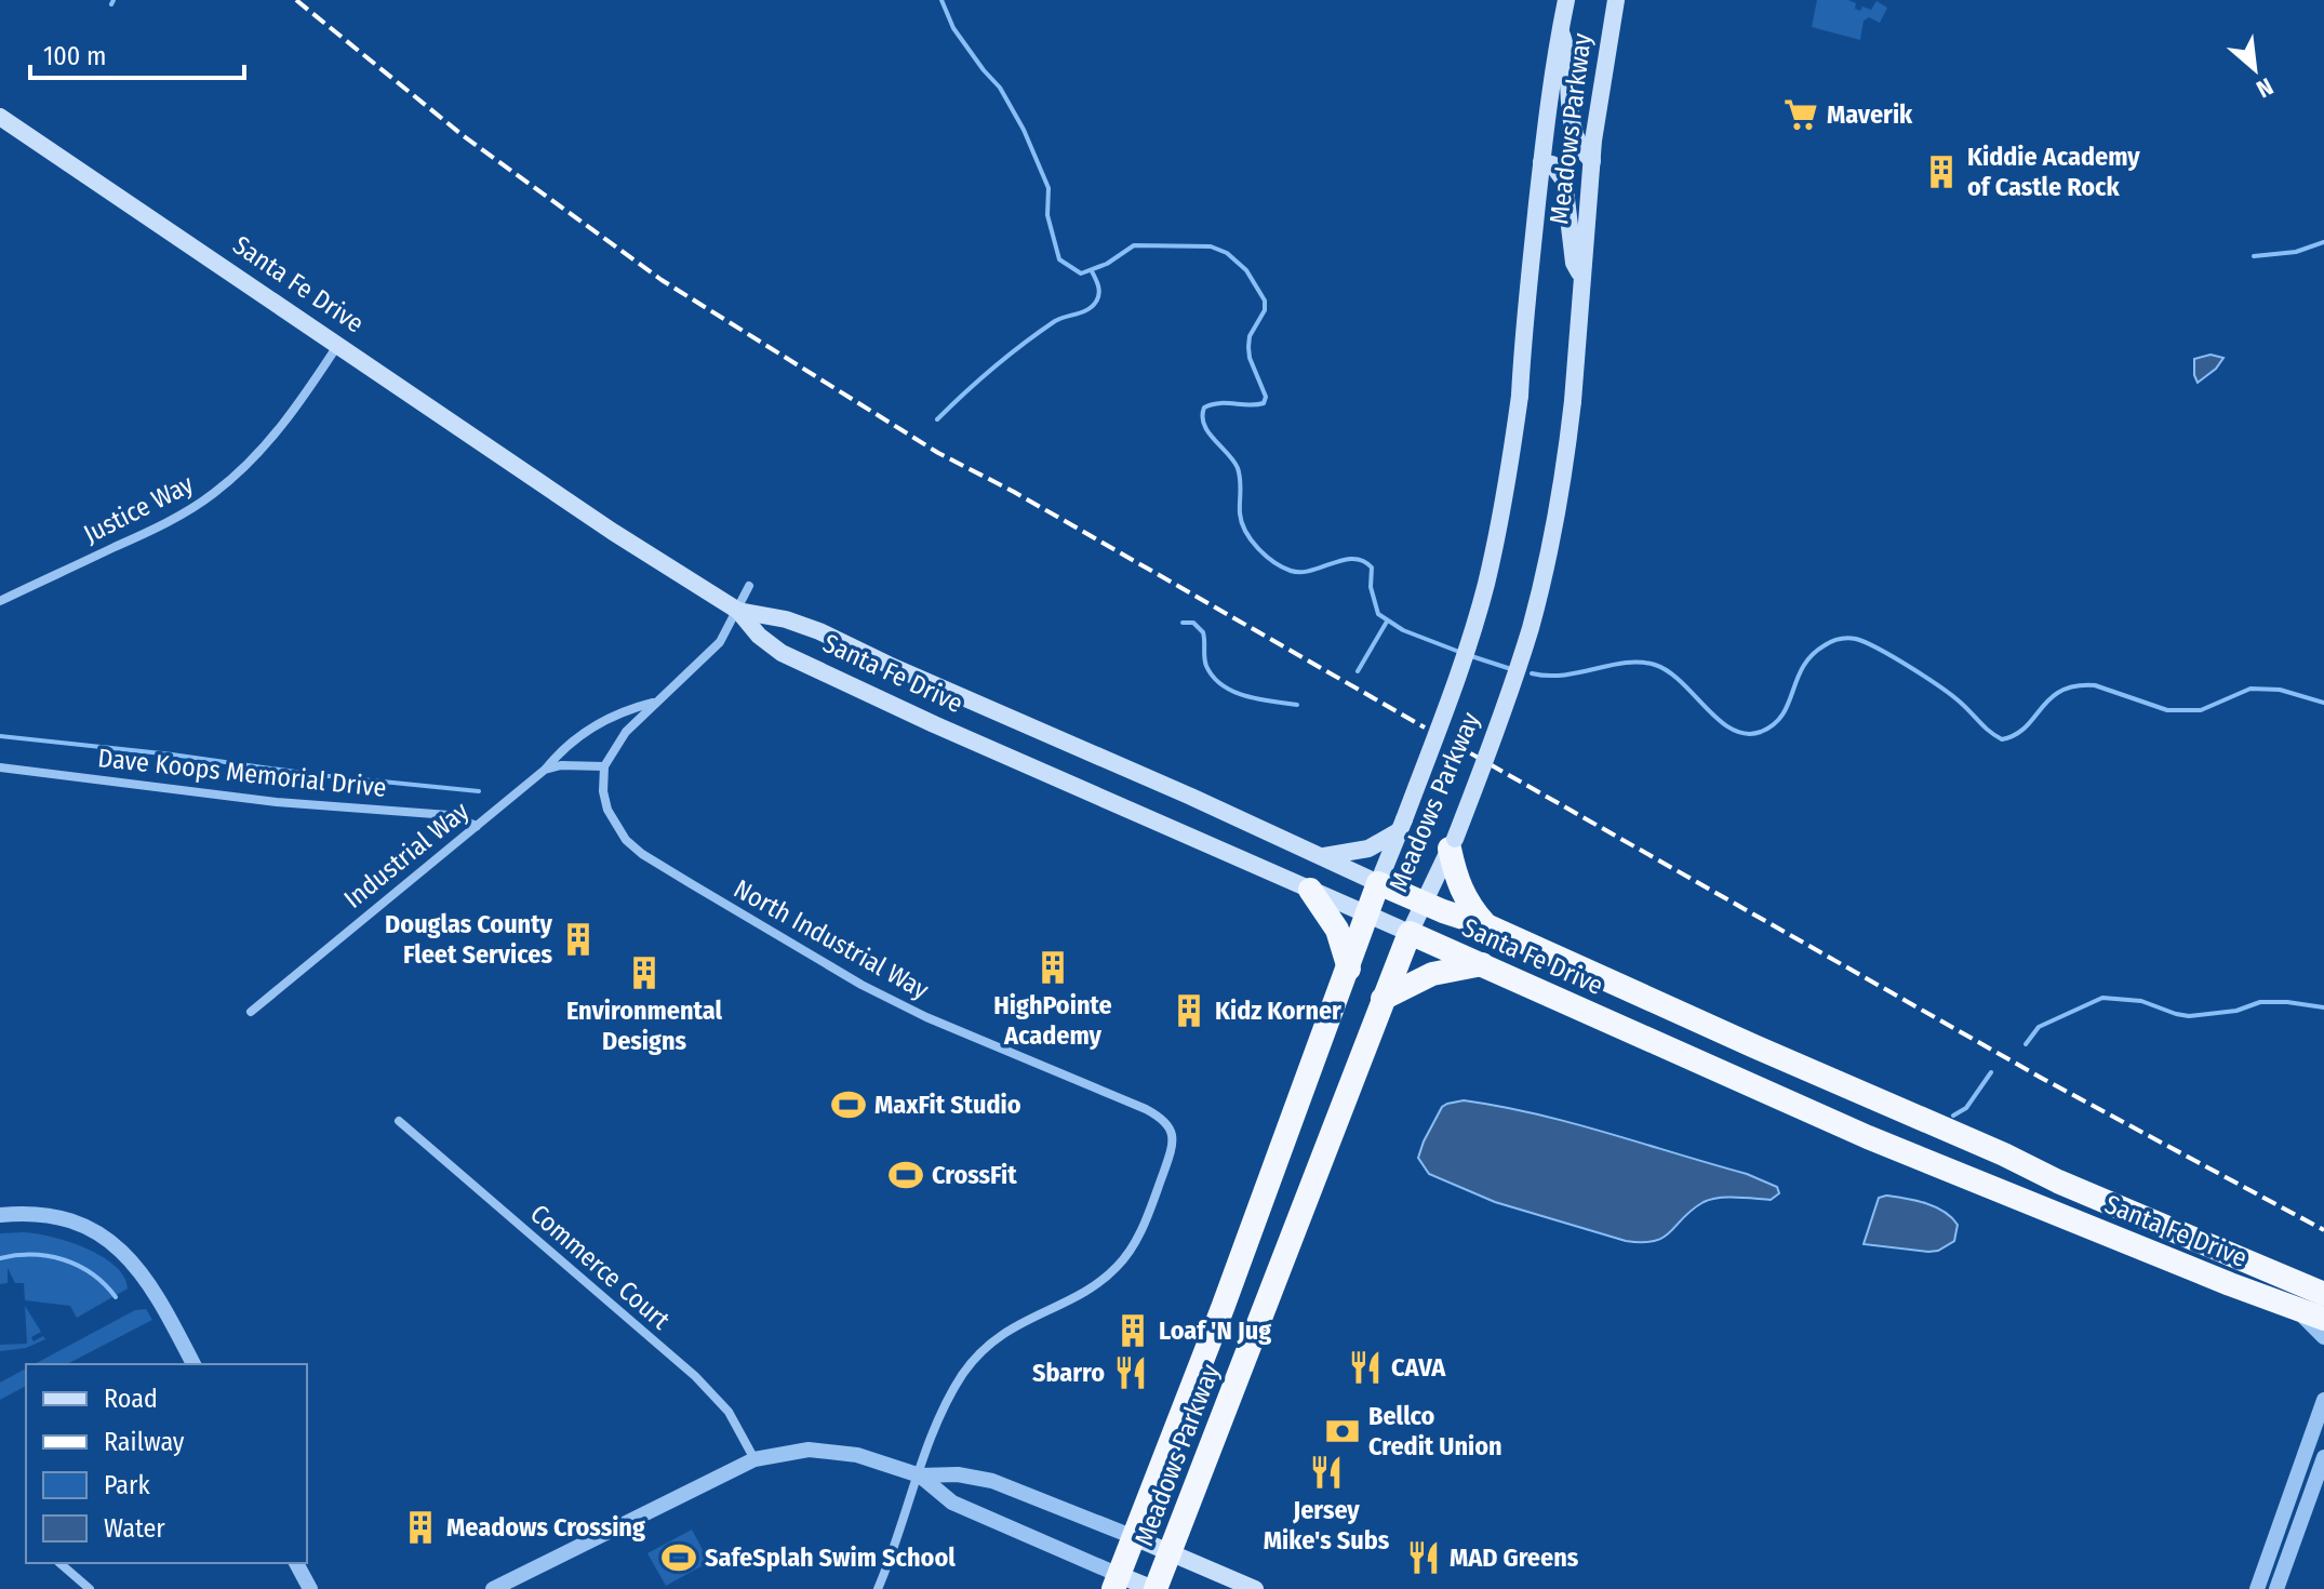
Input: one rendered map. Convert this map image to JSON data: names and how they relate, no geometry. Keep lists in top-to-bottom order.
{
  "streets": {
    "highway": ["Meadows Parkway", "Santa Fe Drive"],
    "street": [
      "Justice Way",
      "Dave Koops Memorial Drive",
      "Industrial Way",
      "North Industrial Way",
      "Commerce Court"
    ]
  },
  "crossings": [
    ["Meadows Parkway", "Santa Fe Drive"],
    ["Santa Fe Drive", "Justice Way"],
    ["Dave Koops Memorial Drive", "Industrial Way"]
  ],
  "places": {
    "supermarket": ["Maverik"],
    "building": [
      "Kiddie Academy of Castle Rock",
      "Douglas County Fleet Services",
      "HighPointe Academy",
      "Environmental Designs",
      "Kidz Korner",
      "Loaf 'N Jug",
      "Meadows Crossing"
    ],
    "sports": ["MaxFit Studio", "CrossFit", "SafeSplah Swim School"],
    "restaurant": [
      "CAVA",
      "Sbarro",
      "Jersey Mike's Subs",
      "MAD Greens"
    ],
    "bank": ["Bellco Credit Union"]
  },
  "legend": [
    "Road",
    "Railway",
    "Park",
    "Water"
  ],
  "scale_bar": "100 m",
  "north": "bottom right"
}
